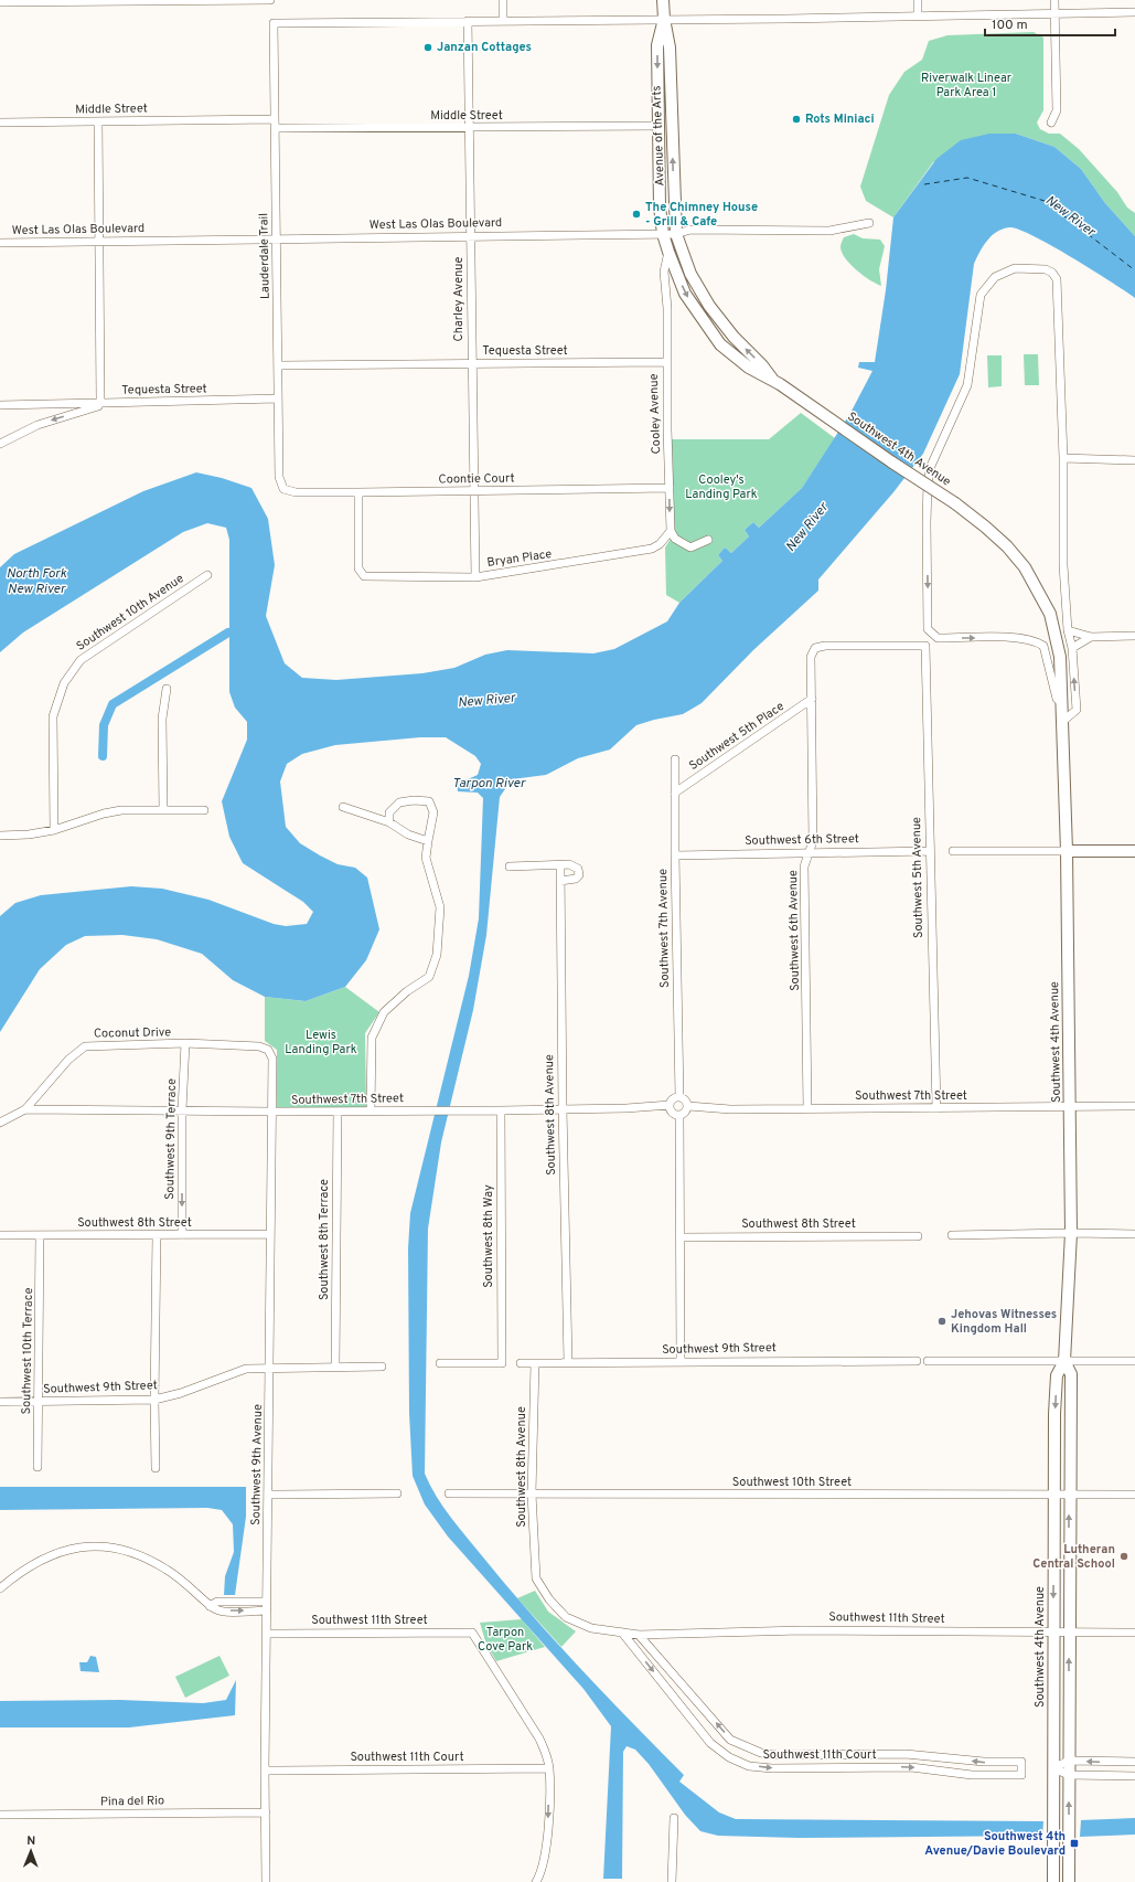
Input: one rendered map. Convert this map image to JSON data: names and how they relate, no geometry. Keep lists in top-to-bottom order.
{
  "streets": {
    "main road": ["Avenue of the Arts", "Southwest 4th Avenue"],
    "street": [
      "Middle Street",
      "West Las Olas Boulevard",
      "Lauderdale Trail",
      "Charley Avenue",
      "Tequesta Street",
      "Cooley Avenue",
      "Coontie Court",
      "Bryan Place",
      "Southwest 10th Avenue",
      "Southwest 5th Place",
      "Southwest 6th Street",
      "Southwest 5th Avenue",
      "Southwest 7th Avenue",
      "Southwest 6th Avenue",
      "Coconut Drive",
      "Southwest 7th Street",
      "Southwest 8th Avenue",
      "Southwest 9th Terrace",
      "Southwest 8th Street",
      "Southwest 8th Way",
      "Southwest 8th Terrace",
      "Southwest 9th Street",
      "Southwest 10th Terrace",
      "Southwest 9th Avenue",
      "Southwest 10th Street",
      "Southwest 11th Street",
      "Southwest 11th Court",
      "Pina del Rio"
    ]
  },
  "crossings": [
    ["Middle Street", "Avenue of the Arts"],
    ["Middle Street", "Lauderdale Trail"],
    ["Middle Street", "Charley Avenue"],
    ["Avenue of the Arts", "West Las Olas Boulevard"],
    ["Avenue of the Arts", "Southwest 4th Avenue"],
    ["West Las Olas Boulevard", "Lauderdale Trail"],
    ["West Las Olas Boulevard", "Charley Avenue"],
    ["West Las Olas Boulevard", "Southwest 4th Avenue"],
    ["Lauderdale Trail", "Charley Avenue"],
    ["Lauderdale Trail", "Tequesta Street"],
    ["Lauderdale Trail", "Coontie Court"],
    ["Charley Avenue", "Tequesta Street"],
    ["Charley Avenue", "Coontie Court"],
    ["Charley Avenue", "Bryan Place"],
    ["Tequesta Street", "Cooley Avenue"],
    ["Cooley Avenue", "Southwest 4th Avenue"],
    ["Cooley Avenue", "Coontie Court"],
    ["Cooley Avenue", "Bryan Place"],
    ["Southwest 4th Avenue", "Southwest 7th Street"],
    ["Southwest 4th Avenue", "Southwest 10th Street"],
    ["Southwest 4th Avenue", "Southwest 11th Street"],
    ["Coontie Court", "Bryan Place"],
    ["Southwest 5th Place", "Southwest 7th Avenue"],
    ["Southwest 5th Place", "Southwest 6th Avenue"],
    ["Southwest 6th Street", "Southwest 5th Avenue"],
    ["Southwest 6th Street", "Southwest 7th Avenue"],
    ["Southwest 6th Street", "Southwest 6th Avenue"],
    ["Southwest 5th Avenue", "Southwest 6th Avenue"],
    ["Southwest 5th Avenue", "Southwest 7th Street"],
    ["Southwest 7th Avenue", "Southwest 7th Street"],
    ["Southwest 6th Avenue", "Southwest 7th Street"],
    ["Coconut Drive", "Southwest 7th Street"],
    ["Coconut Drive", "Southwest 9th Terrace"],
    ["Coconut Drive", "Southwest 9th Avenue"],
    ["Southwest 7th Street", "Southwest 8th Avenue"],
    ["Southwest 7th Street", "Southwest 9th Terrace"],
    ["Southwest 7th Street", "Southwest 8th Way"],
    ["Southwest 7th Street", "Southwest 8th Terrace"],
    ["Southwest 7th Street", "Southwest 9th Avenue"],
    ["Southwest 8th Avenue", "Southwest 9th Street"],
    ["Southwest 8th Avenue", "Southwest 10th Street"],
    ["Southwest 8th Avenue", "Southwest 11th Street"],
    ["Southwest 8th Avenue", "Southwest 11th Court"],
    ["Southwest 9th Terrace", "Southwest 8th Street"],
    ["Southwest 8th Street", "Southwest 10th Terrace"],
    ["Southwest 8th Street", "Southwest 9th Avenue"],
    ["Southwest 8th Terrace", "Southwest 9th Street"],
    ["Southwest 9th Street", "Southwest 10th Terrace"],
    ["Southwest 9th Street", "Southwest 9th Avenue"],
    ["Southwest 9th Avenue", "Southwest 11th Street"],
    ["Southwest 9th Avenue", "Southwest 11th Court"],
    ["Southwest 9th Avenue", "Pina del Rio"],
    ["Southwest 11th Street", "Southwest 11th Court"]
  ],
  "one_way": ["Southwest 9th Terrace"],
  "water": ["New River", "North Fork New River", "Tarpon River"],
  "parks": [
    "Riverwalk Linear Park Area 1",
    "Cooley's Landing Park",
    "Lewis Landing Park",
    "Tarpon Cove Park"
  ],
  "places": {
    "other": [
      "Janzan Cottages",
      "Rots Miniaci",
      "The Chimney House - Grill & Cafe",
      "Jehovas Witnesses Kingdom Hall",
      "Lutheran Central School"
    ],
    "transit": ["Southwest 4th Avenue/Davie Boulevard"]
  },
  "scale_bar": "100 m",
  "north": "top"
}
